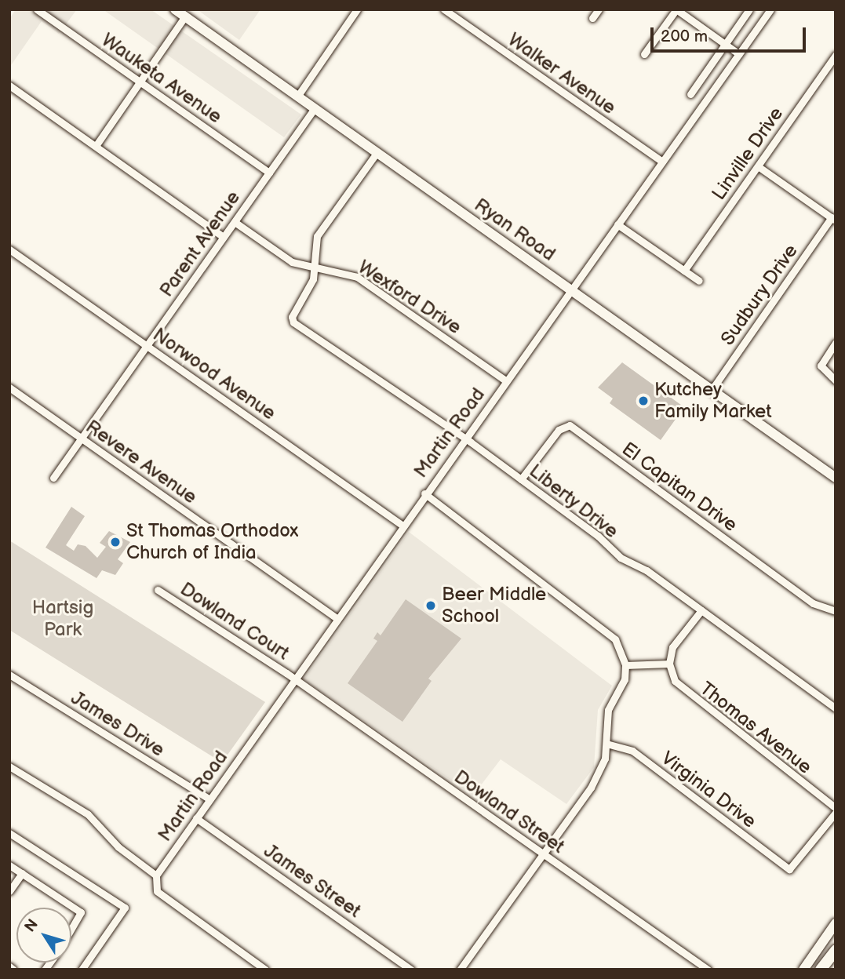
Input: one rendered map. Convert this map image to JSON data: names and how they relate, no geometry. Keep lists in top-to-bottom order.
{
  "streets": {
    "main road": ["Ryan Road"],
    "street": [
      "Walker Avenue",
      "Wauketa Avenue",
      "Linville Drive",
      "Parent Avenue",
      "Sudbury Drive",
      "Wexford Drive",
      "Norwood Avenue",
      "Martin Road",
      "Revere Avenue",
      "El Capitan Drive",
      "Liberty Drive",
      "Dowland Court",
      "James Drive",
      "Thomas Avenue",
      "Virginia Drive",
      "Dowland Street",
      "James Street"
    ]
  },
  "crossings": [
    ["Walker Avenue", "Martin Road"],
    ["Wauketa Avenue", "Parent Avenue"],
    ["Ryan Road", "Parent Avenue"],
    ["Ryan Road", "Sudbury Drive"],
    ["Ryan Road", "Martin Road"],
    ["Parent Avenue", "Wexford Drive"],
    ["Parent Avenue", "Norwood Avenue"],
    ["Parent Avenue", "Revere Avenue"],
    ["Wexford Drive", "Martin Road"],
    ["Wexford Drive", "Liberty Drive"],
    ["Norwood Avenue", "Martin Road"],
    ["Martin Road", "Revere Avenue"],
    ["Martin Road", "Liberty Drive"],
    ["Martin Road", "Dowland Court"],
    ["Martin Road", "James Drive"],
    ["Martin Road", "Dowland Street"],
    ["Martin Road", "James Street"],
    ["El Capitan Drive", "Liberty Drive"],
    ["Dowland Court", "Dowland Street"]
  ],
  "parks": ["Hartsig Park"],
  "places": ["Kutchey Family Market", "St Thomas Orthodox Church of India", "Beer Middle School"],
  "scale_bar": "200 m",
  "north": "top left"
}
